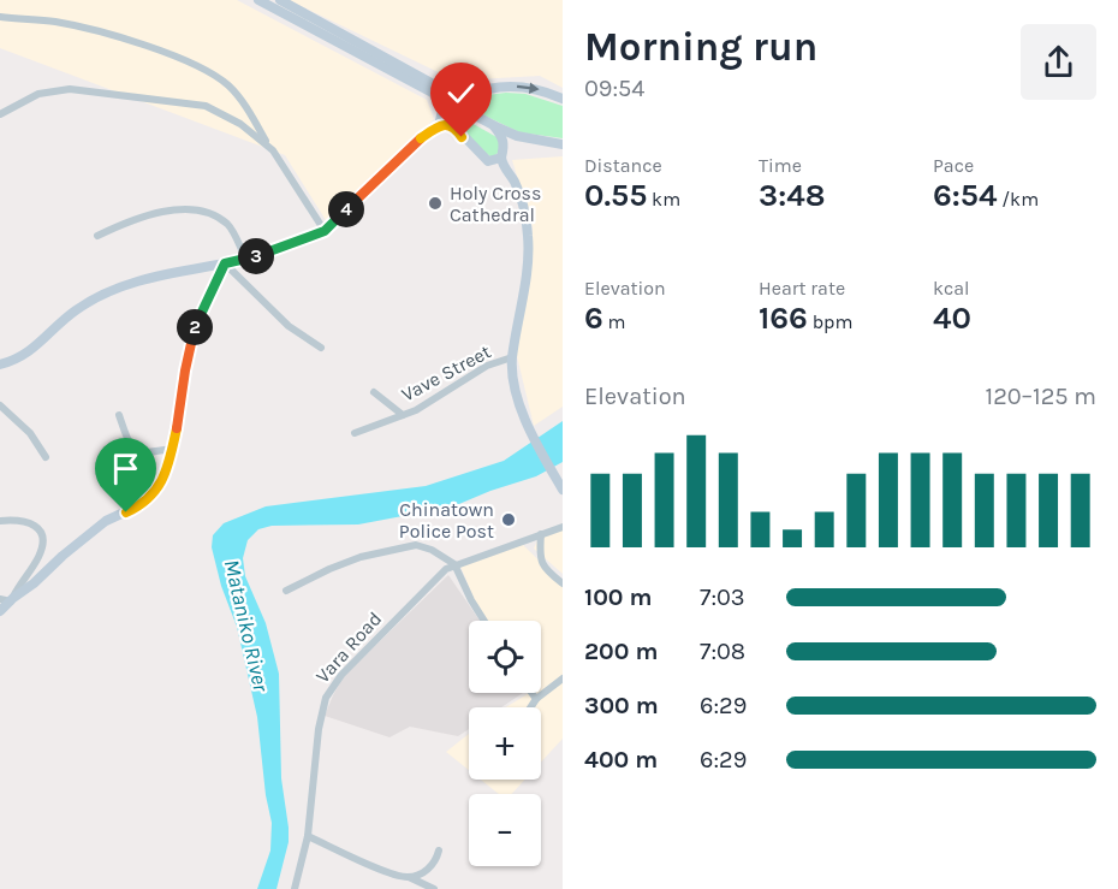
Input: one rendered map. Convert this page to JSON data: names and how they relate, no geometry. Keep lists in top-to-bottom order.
{
  "streets": {
    "street": ["Vave Street", "Vara Road"]
  },
  "water": ["Mataniko River"],
  "places": ["Holy Cross Cathedral", "Chinatown Police Post"],
  "page": {
    "heading": ["Morning run", "09:54"],
    "stats": [
      ["Distance", "0.55 km"],
      ["Time", "3:48"],
      ["Pace", "6:54 /km"],
      ["Elevation", "6 m"],
      ["Heart rate", "166 bpm"],
      ["kcal", "40"]
    ],
    "pins": ["4", "3", "2"],
    "chart": ["Elevation", "120–125 m"],
    "list": [
      {
        "name": "100 m",
        "note": "7:03"
      },
      {
        "name": "200 m",
        "note": "7:08"
      },
      {
        "name": "300 m",
        "note": "6:29"
      },
      {
        "name": "400 m",
        "note": "6:29"
      }
    ],
    "map_buttons": ["+", "−"]
  }
}
